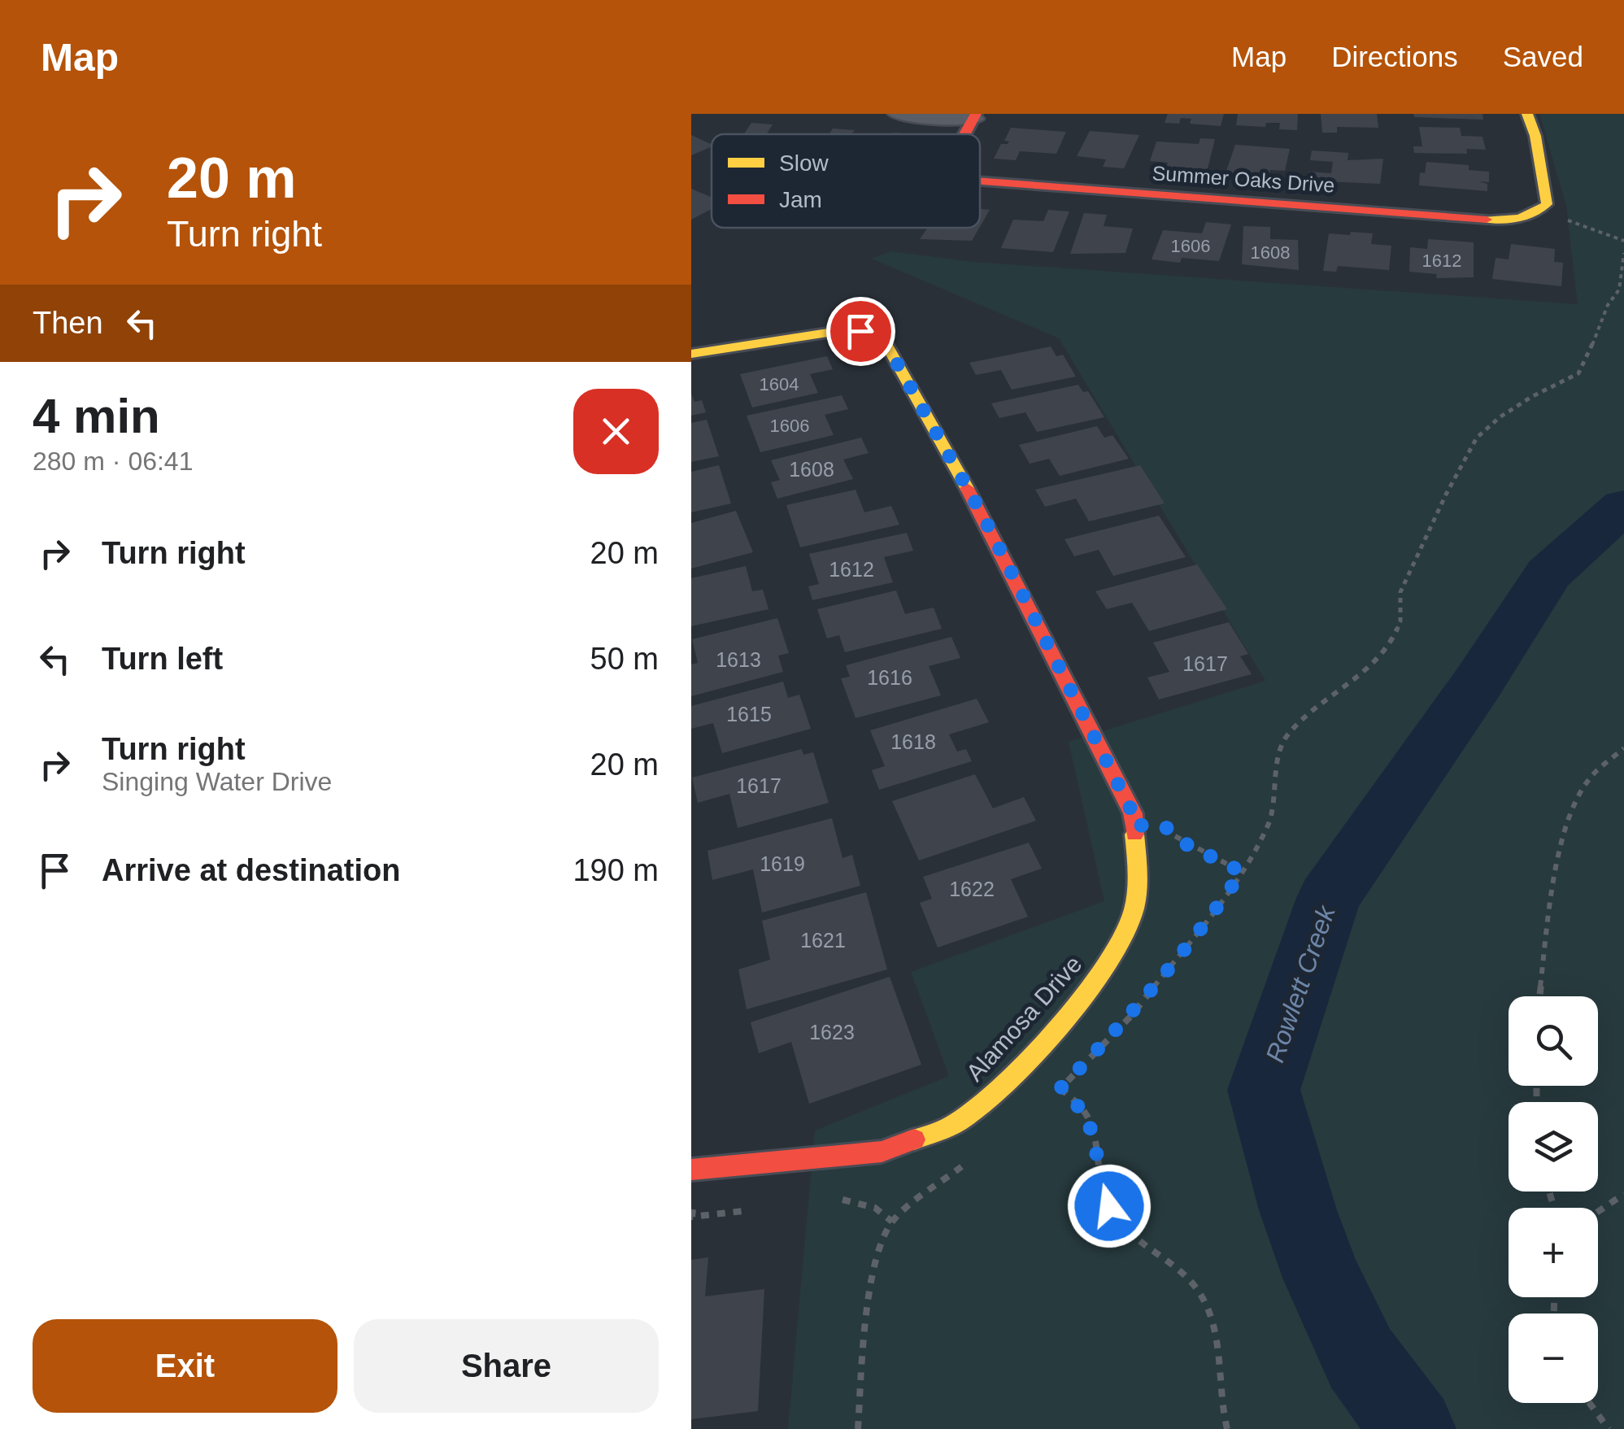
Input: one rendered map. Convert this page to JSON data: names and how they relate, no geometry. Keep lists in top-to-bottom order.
{
  "streets": {
    "street": ["Summer Oaks Drive", "Alamosa Drive"]
  },
  "water": ["Rowlett Creek"],
  "house_numbers": [
    "1606",
    "1608",
    "1612",
    "1604",
    "1606",
    "1608",
    "1612",
    "1613",
    "1617",
    "1616",
    "1615",
    "1618",
    "1617",
    "1619",
    "1622",
    "1621",
    "1623"
  ],
  "legend": ["Slow", "Jam"],
  "page": {
    "header": "Map",
    "nav": ["Map", "Directions", "Saved"],
    "turn": ["20 m", "Turn right"],
    "then": "Then",
    "heading": ["4 min", "280 m · 06:41"],
    "list": [
      {
        "name": "Turn right",
        "value": "20 m"
      },
      {
        "name": "Turn left",
        "value": "50 m"
      },
      {
        "name": "Turn right",
        "note": "Singing Water Drive",
        "value": "20 m"
      },
      {
        "name": "Arrive at destination",
        "value": "190 m"
      }
    ],
    "map_buttons": ["+", "−"],
    "buttons": ["Exit", "Share"]
  }
}
